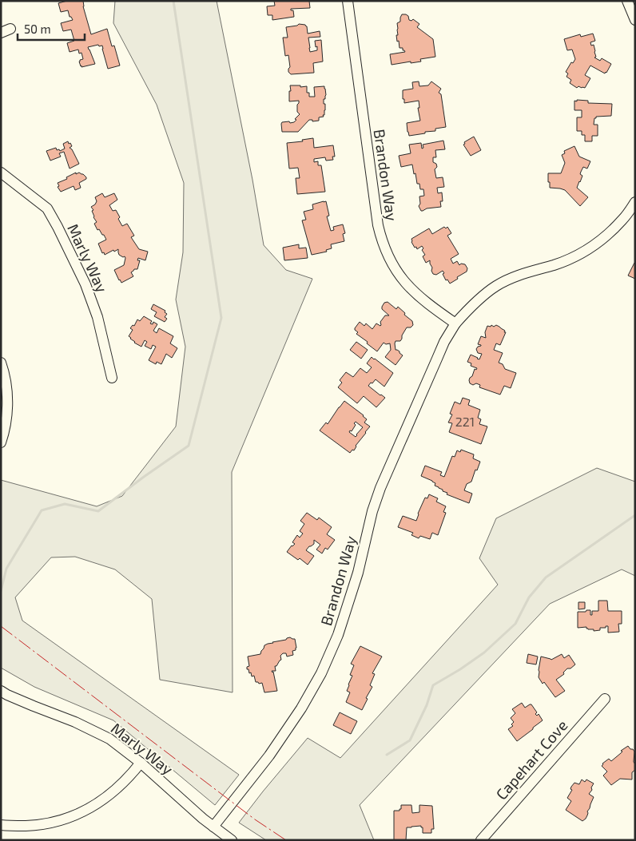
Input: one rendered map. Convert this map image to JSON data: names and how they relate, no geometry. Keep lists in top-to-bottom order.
{
  "streets": {
    "street": ["Brandon Way", "Marly Way", "Capehart Cove"]
  },
  "crossings": [
    ["Brandon Way", "Marly Way"]
  ],
  "house_numbers": ["221"],
  "scale_bar": "50 m"
}
